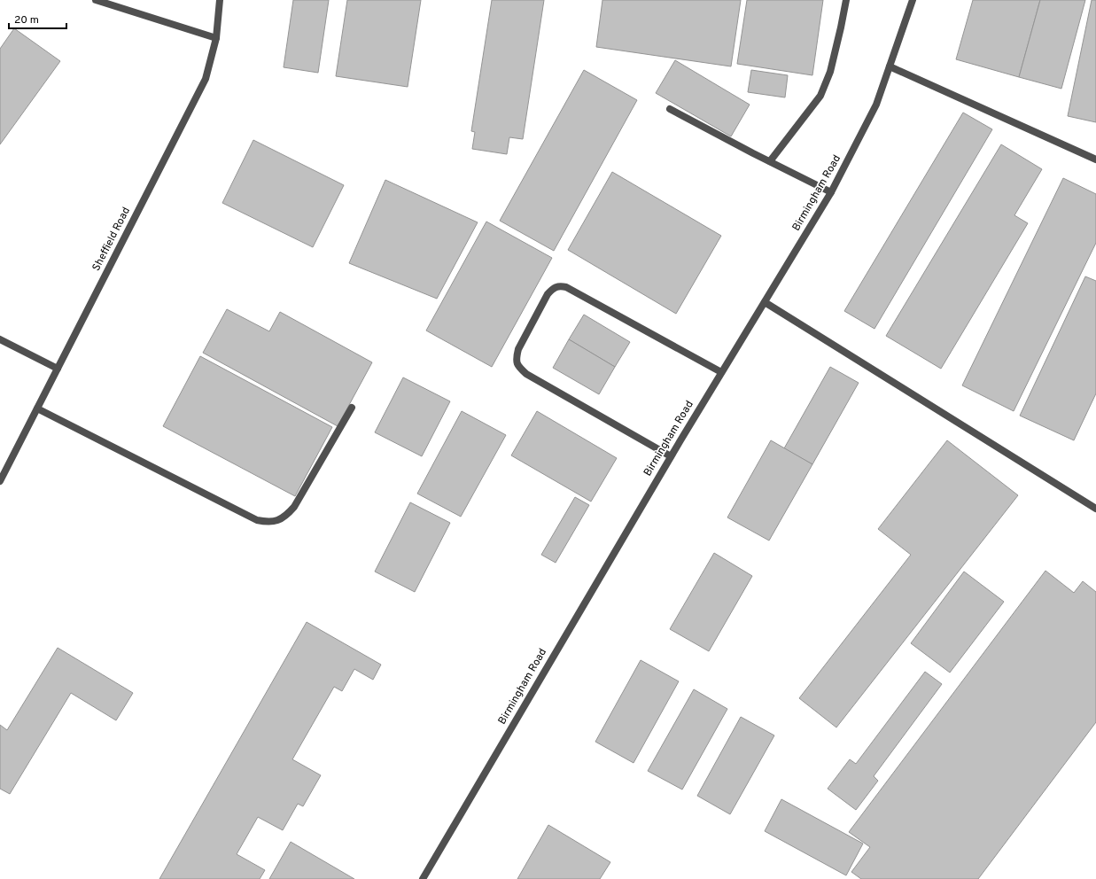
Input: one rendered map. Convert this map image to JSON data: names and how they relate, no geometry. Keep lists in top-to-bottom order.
{
  "streets": {
    "street": ["Birmingham Road", "Sheffield Road"]
  },
  "scale_bar": "20 m"
}
